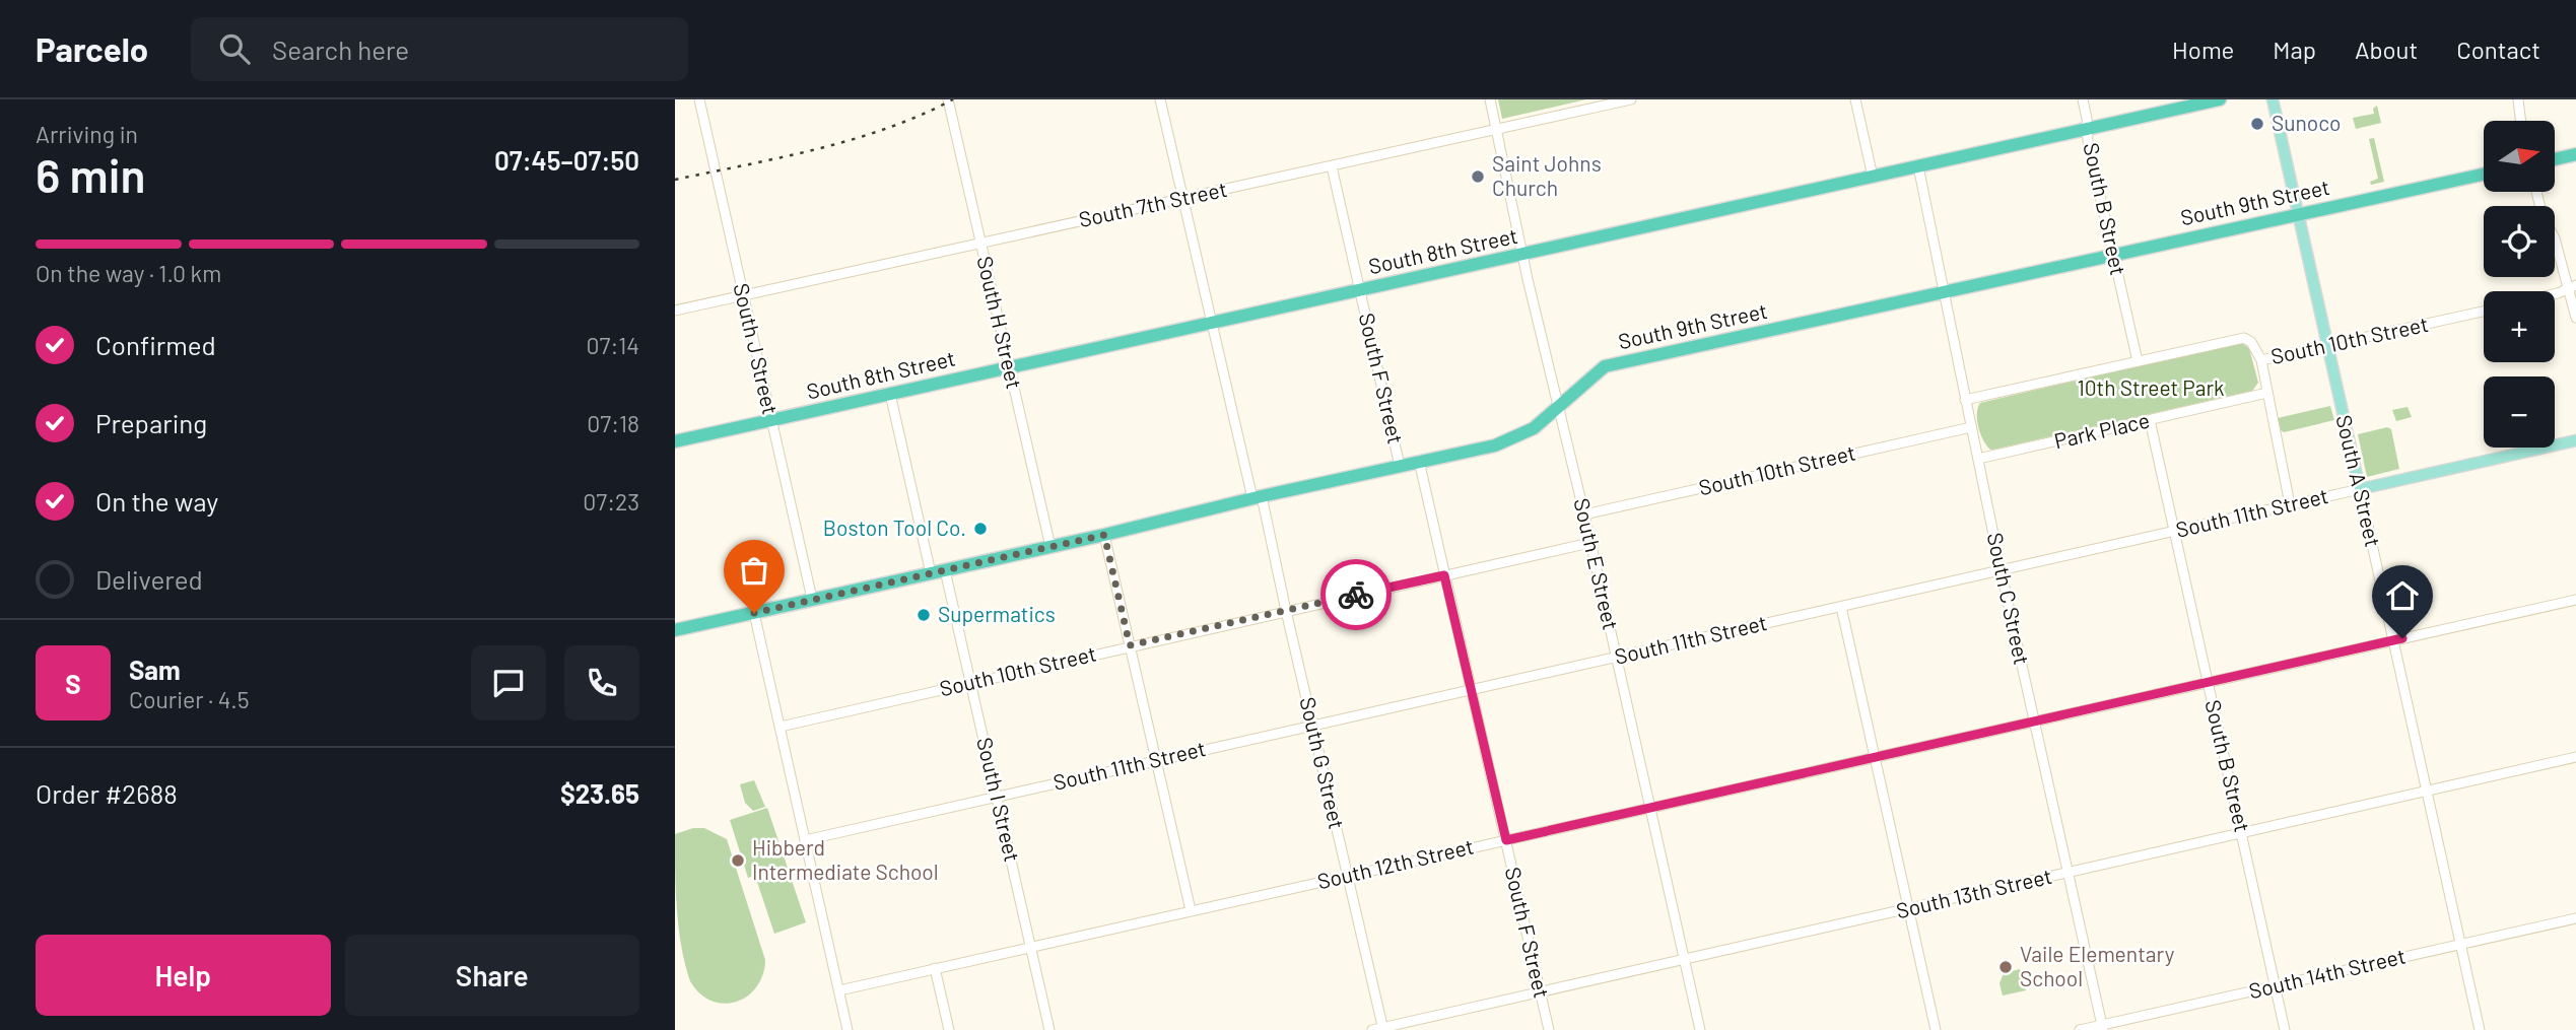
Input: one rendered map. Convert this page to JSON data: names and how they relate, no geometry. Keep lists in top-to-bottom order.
{
  "streets": {
    "highway": ["South 9th Street", "South 8th Street"],
    "main road": ["South A Street", "South 11th Street"],
    "street": [
      "South 7th Street",
      "South B Street",
      "South H Street",
      "South 10th Street",
      "South J Street",
      "South F Street",
      "Park Place",
      "South E Street",
      "South C Street",
      "South G Street",
      "South I Street",
      "South 12th Street",
      "South 13th Street",
      "South 14th Street"
    ]
  },
  "crossings": [
    ["South 9th Street", "South B Street"],
    ["South 9th Street", "South H Street"],
    ["South 9th Street", "South J Street"],
    ["South 9th Street", "South F Street"],
    ["South 9th Street", "South A Street"],
    ["South 9th Street", "South E Street"],
    ["South 9th Street", "South C Street"],
    ["South 9th Street", "South G Street"],
    ["South 9th Street", "South I Street"],
    ["South 7th Street", "South H Street"],
    ["South 7th Street", "South J Street"],
    ["South 7th Street", "South F Street"],
    ["South 7th Street", "South E Street"],
    ["South 7th Street", "South G Street"],
    ["South B Street", "South 8th Street"],
    ["South B Street", "South 10th Street"],
    ["South B Street", "Park Place"],
    ["South B Street", "South 11th Street"],
    ["South B Street", "South 12th Street"],
    ["South B Street", "South 13th Street"],
    ["South B Street", "South 14th Street"],
    ["South 8th Street", "South H Street"],
    ["South 8th Street", "South J Street"],
    ["South 8th Street", "South F Street"],
    ["South 8th Street", "South E Street"],
    ["South 8th Street", "South C Street"],
    ["South 8th Street", "South G Street"],
    ["South 10th Street", "South F Street"],
    ["South 10th Street", "South A Street"],
    ["South 10th Street", "South E Street"],
    ["South 10th Street", "South C Street"],
    ["South 10th Street", "South G Street"],
    ["South 10th Street", "South I Street"],
    ["South F Street", "South 11th Street"],
    ["South F Street", "South 12th Street"],
    ["South F Street", "South 13th Street"],
    ["Park Place", "South C Street"],
    ["South A Street", "South 11th Street"],
    ["South A Street", "South 12th Street"],
    ["South A Street", "South 13th Street"],
    ["South A Street", "South 14th Street"],
    ["South 11th Street", "South E Street"],
    ["South 11th Street", "South C Street"],
    ["South 11th Street", "South G Street"],
    ["South 11th Street", "South I Street"],
    ["South E Street", "South 12th Street"],
    ["South E Street", "South 13th Street"],
    ["South C Street", "South 12th Street"],
    ["South C Street", "South 13th Street"],
    ["South C Street", "South 14th Street"],
    ["South G Street", "South 12th Street"],
    ["South G Street", "South 13th Street"],
    ["South I Street", "South 12th Street"]
  ],
  "parks": ["10th Street Park"],
  "places": [
    "Sunoco",
    "Saint Johns Church",
    "Boston Tool Co.",
    "Supermatics",
    "Hibberd Intermediate School",
    "Vaile Elementary School"
  ],
  "north": "right",
  "page": {
    "header": "Parcelo",
    "search": "Search here",
    "nav": [
      "Home",
      "Map",
      "About",
      "Contact"
    ],
    "heading": ["6 min", "Arriving in", "07:45–07:50"],
    "panel": [
      "Sam",
      "Courier · 4.5",
      "Order #2688",
      "$23.65"
    ],
    "map_buttons": ["+", "−"],
    "bar": "On the way · 1.0 km",
    "list": [
      ["Confirmed", "07:14"],
      ["Preparing", "07:18"],
      ["On the way", "07:23"],
      "Delivered"
    ],
    "round": "S",
    "buttons": ["Help", "Share"]
  }
}
